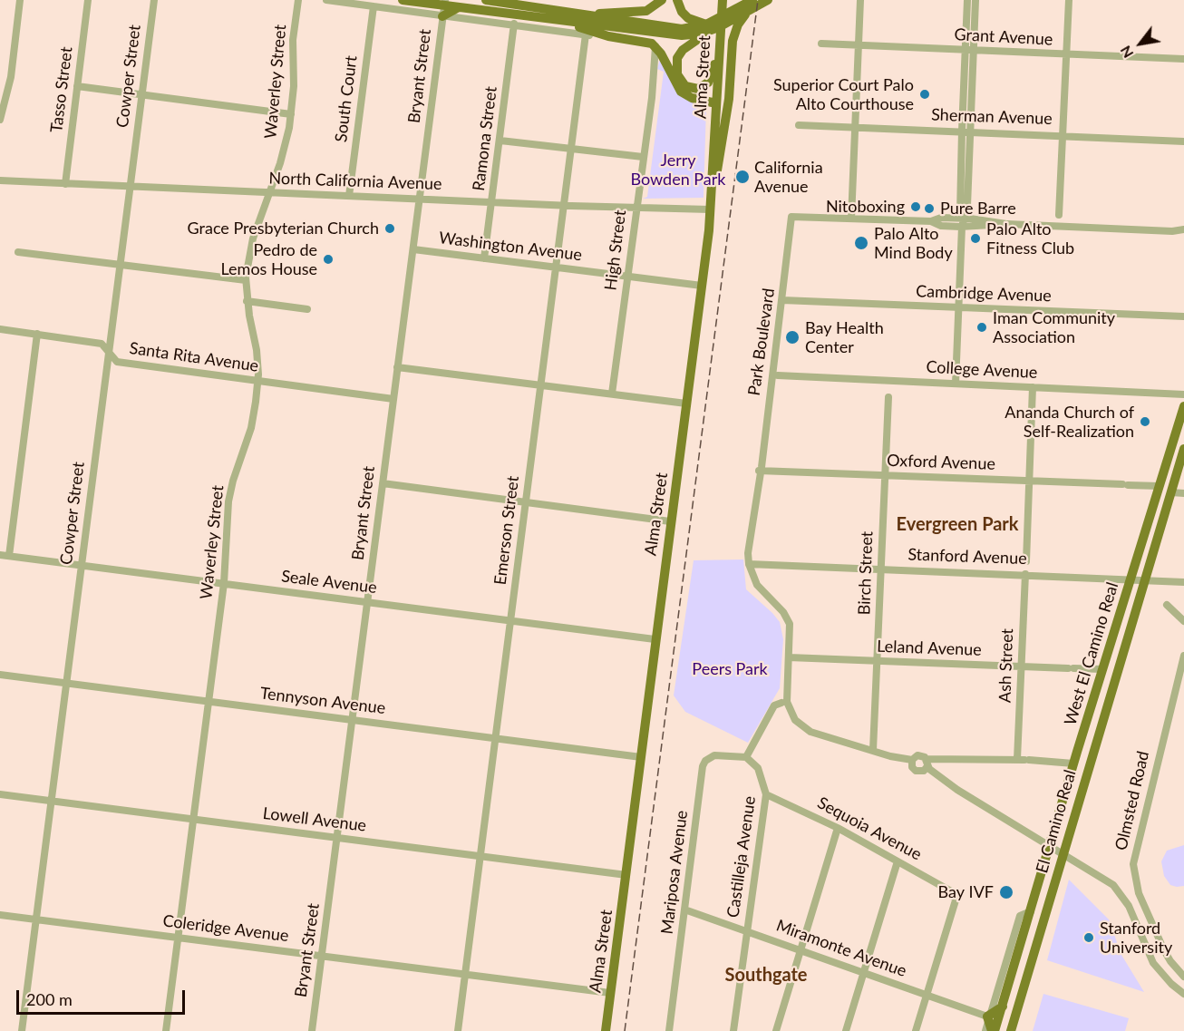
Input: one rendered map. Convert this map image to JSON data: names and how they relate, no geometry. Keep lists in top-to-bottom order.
{
  "streets": {
    "main road": ["Alma Street", "West El Camino Real", "El Camino Real"],
    "street": [
      "Grant Avenue",
      "Cowper Street",
      "Bryant Street",
      "Waverley Street",
      "Tasso Street",
      "South Court",
      "Sherman Avenue",
      "Ramona Street",
      "North California Avenue",
      "Washington Avenue",
      "High Street",
      "Cambridge Avenue",
      "Park Boulevard",
      "Santa Rita Avenue",
      "College Avenue",
      "Oxford Avenue",
      "Emerson Street",
      "Stanford Avenue",
      "Birch Street",
      "Seale Avenue",
      "Leland Avenue",
      "Ash Street",
      "Tennyson Avenue",
      "Olmsted Road",
      "Lowell Avenue",
      "Sequoia Avenue",
      "Castilleja Avenue",
      "Mariposa Avenue",
      "Coleridge Avenue",
      "Miramonte Avenue"
    ]
  },
  "crossings": [
    ["Cowper Street", "North California Avenue"],
    ["Cowper Street", "Santa Rita Avenue"],
    ["Cowper Street", "Seale Avenue"],
    ["Cowper Street", "Tennyson Avenue"],
    ["Cowper Street", "Lowell Avenue"],
    ["Cowper Street", "Coleridge Avenue"],
    ["Bryant Street", "North California Avenue"],
    ["Bryant Street", "Washington Avenue"],
    ["Bryant Street", "Santa Rita Avenue"],
    ["Bryant Street", "Seale Avenue"],
    ["Bryant Street", "Tennyson Avenue"],
    ["Bryant Street", "Lowell Avenue"],
    ["Bryant Street", "Coleridge Avenue"],
    ["Alma Street", "North California Avenue"],
    ["Alma Street", "Washington Avenue"],
    ["Alma Street", "Seale Avenue"],
    ["Alma Street", "Tennyson Avenue"],
    ["Alma Street", "Lowell Avenue"],
    ["Alma Street", "Coleridge Avenue"],
    ["Waverley Street", "North California Avenue"],
    ["Waverley Street", "Santa Rita Avenue"],
    ["Waverley Street", "Seale Avenue"],
    ["Waverley Street", "Tennyson Avenue"],
    ["Waverley Street", "Lowell Avenue"],
    ["Waverley Street", "Coleridge Avenue"],
    ["Tasso Street", "North California Avenue"],
    ["South Court", "North California Avenue"],
    ["Ramona Street", "North California Avenue"],
    ["Ramona Street", "Washington Avenue"],
    ["North California Avenue", "High Street"],
    ["North California Avenue", "Emerson Street"],
    ["Washington Avenue", "High Street"],
    ["Washington Avenue", "Emerson Street"],
    ["Cambridge Avenue", "Park Boulevard"],
    ["Park Boulevard", "Oxford Avenue"],
    ["Park Boulevard", "Stanford Avenue"],
    ["Park Boulevard", "Birch Street"],
    ["Park Boulevard", "Leland Avenue"],
    ["Oxford Avenue", "Birch Street"],
    ["Oxford Avenue", "West El Camino Real"],
    ["Emerson Street", "Seale Avenue"],
    ["Emerson Street", "Tennyson Avenue"],
    ["Emerson Street", "Lowell Avenue"],
    ["Emerson Street", "Coleridge Avenue"],
    ["Stanford Avenue", "Birch Street"],
    ["Stanford Avenue", "West El Camino Real"],
    ["Stanford Avenue", "Ash Street"],
    ["Birch Street", "Leland Avenue"],
    ["Leland Avenue", "West El Camino Real"],
    ["Leland Avenue", "Ash Street"],
    ["West El Camino Real", "El Camino Real"],
    ["Sequoia Avenue", "Castilleja Avenue"],
    ["Sequoia Avenue", "Miramonte Avenue"],
    ["Castilleja Avenue", "Mariposa Avenue"],
    ["Castilleja Avenue", "Miramonte Avenue"],
    ["Mariposa Avenue", "Miramonte Avenue"]
  ],
  "districts": ["Evergreen Park", "Southgate"],
  "parks": ["Jerry Bowden Park", "Peers Park"],
  "places": [
    "Superior Court Palo Alto Courthouse",
    "California Avenue",
    "Nitoboxing",
    "Pure Barre",
    "Grace Presbyterian Church",
    "Palo Alto Fitness Club",
    "Palo Alto Mind Body",
    "Pedro de Lemos House",
    "Iman Community Association",
    "Bay Health Center",
    "Ananda Church of Self-Realization",
    "Bay IVF",
    "Stanford University"
  ],
  "scale_bar": "200 m",
  "north": "bottom left"
}
